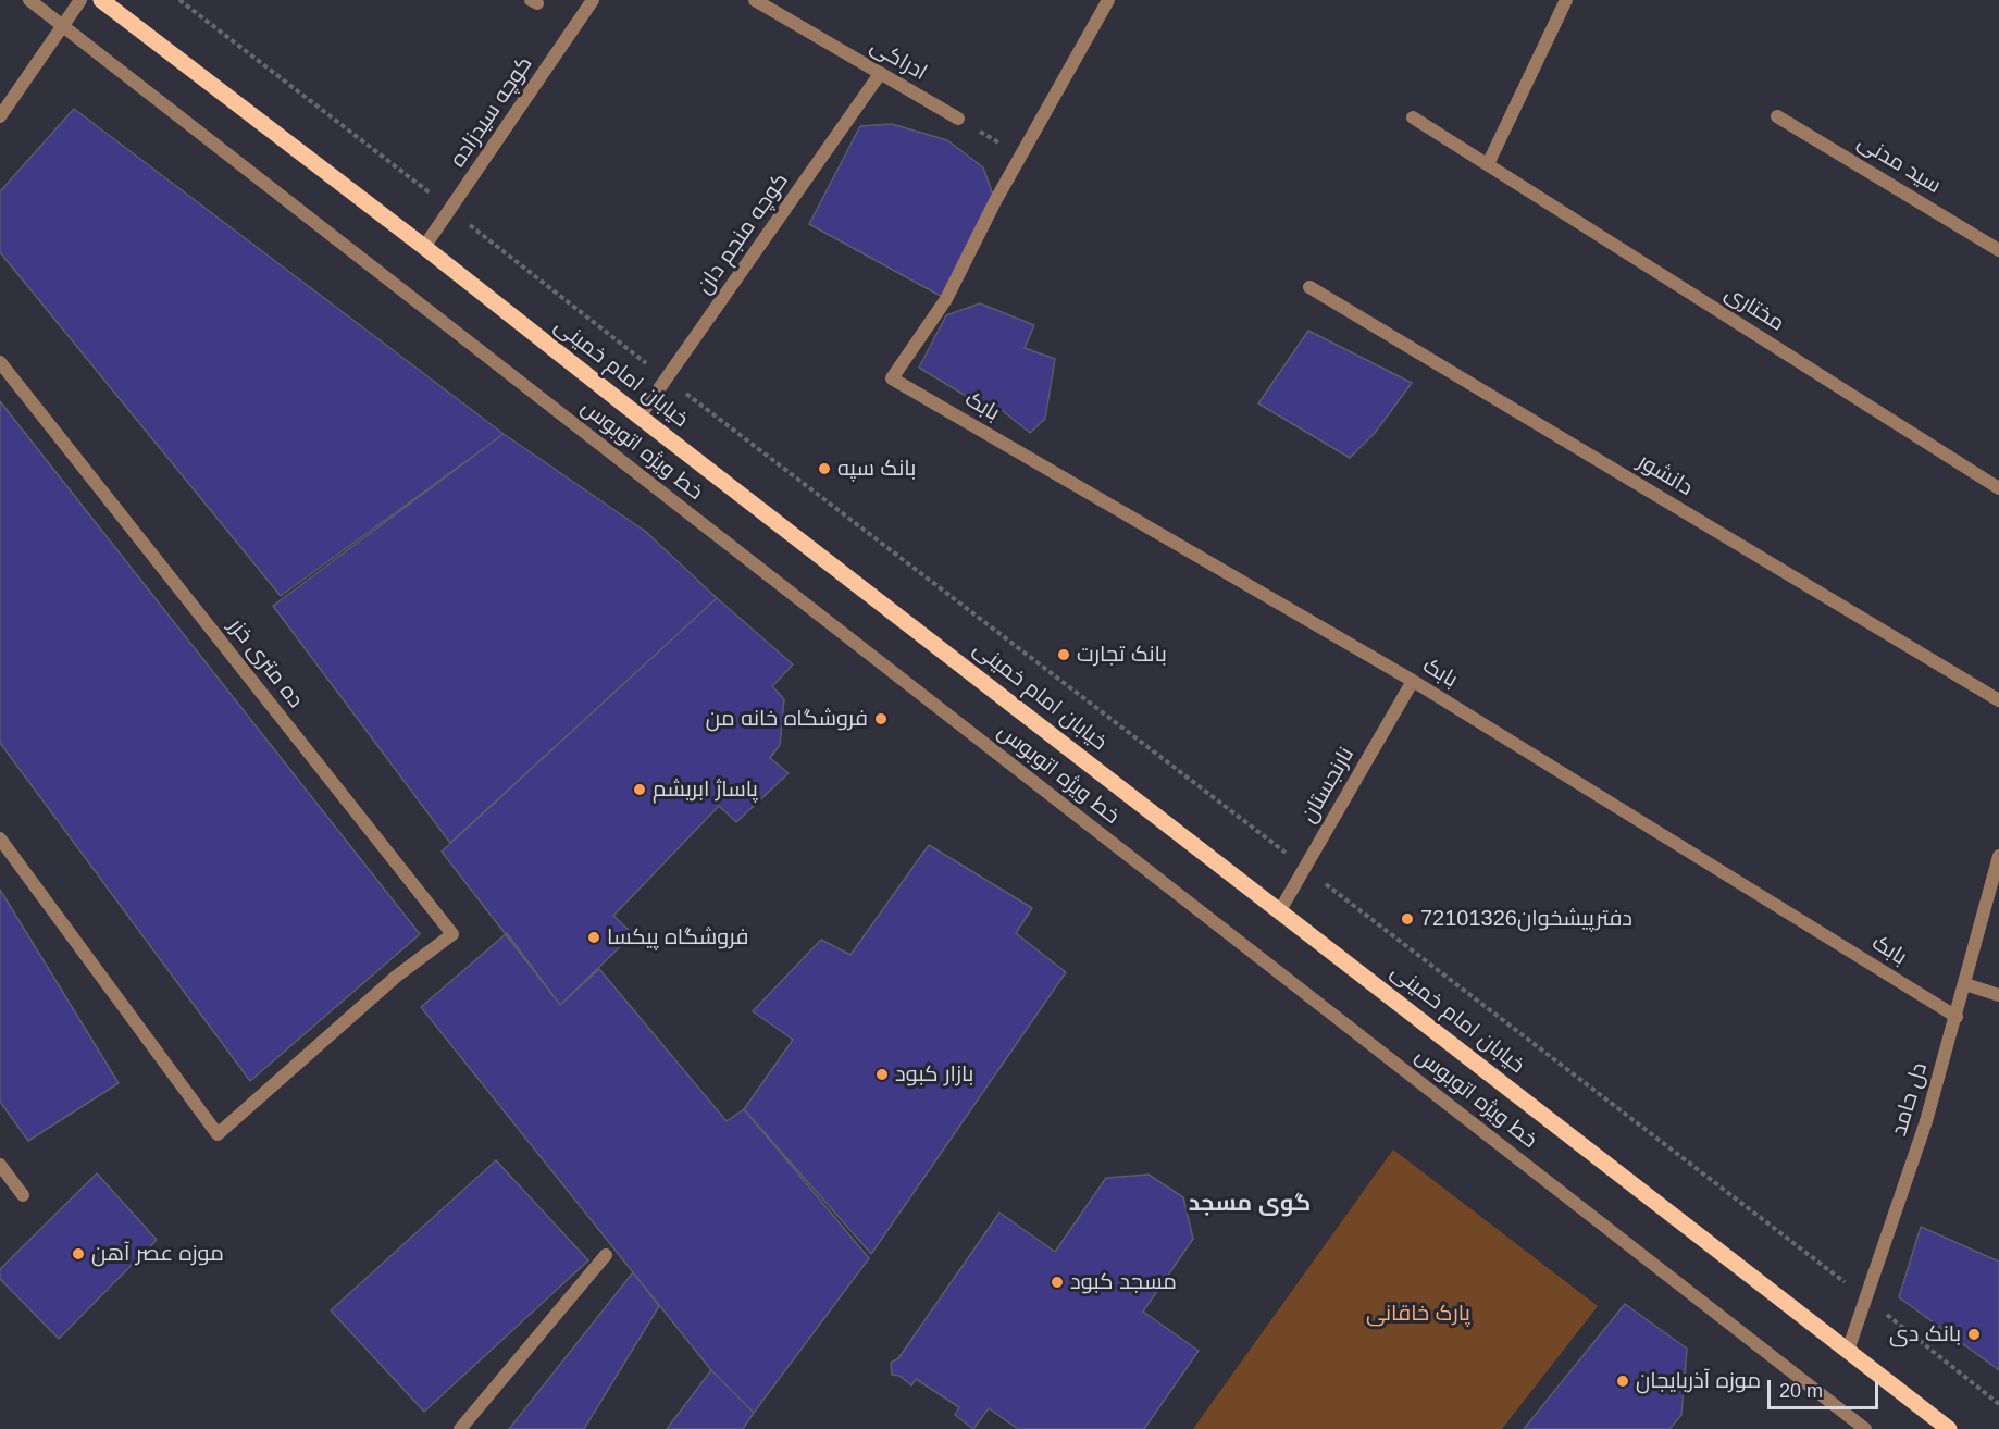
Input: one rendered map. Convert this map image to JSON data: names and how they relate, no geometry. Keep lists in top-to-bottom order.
{
  "streets": {
    "main road": ["خیابان امام خمینی"],
    "street": [
      "ادراکی",
      "کوچه سیدزاده",
      "سید مدنی",
      "کوچه منجم دان",
      "مختاری",
      "بابک",
      "خط ویژه اتوبوس",
      "دانشور",
      "ده متری خزر",
      "نارنجستان",
      "دل حامد"
    ]
  },
  "crossings": [
    ["ادراکی", "کوچه منجم دان"],
    ["کوچه سیدزاده", "خیابان امام خمینی"],
    ["کوچه منجم دان", "خیابان امام خمینی"],
    ["خیابان امام خمینی", "نارنجستان"],
    ["خیابان امام خمینی", "دل حامد"],
    ["بابک", "نارنجستان"],
    ["بابک", "دل حامد"]
  ],
  "districts": ["گوی مسجد"],
  "parks": ["پارک خاقانی"],
  "places": [
    "بانک سپه",
    "بانک تجارت",
    "فروشگاه خانه من",
    "پاساژ ابریشم",
    "دفترپیشخوان72101326",
    "فروشگاه پیکسا",
    "بازار کبود",
    "موزه عصر آهن",
    "مسجد کبود",
    "بانک دی",
    "موزه آذربایجان"
  ],
  "scale_bar": "20 m"
}
